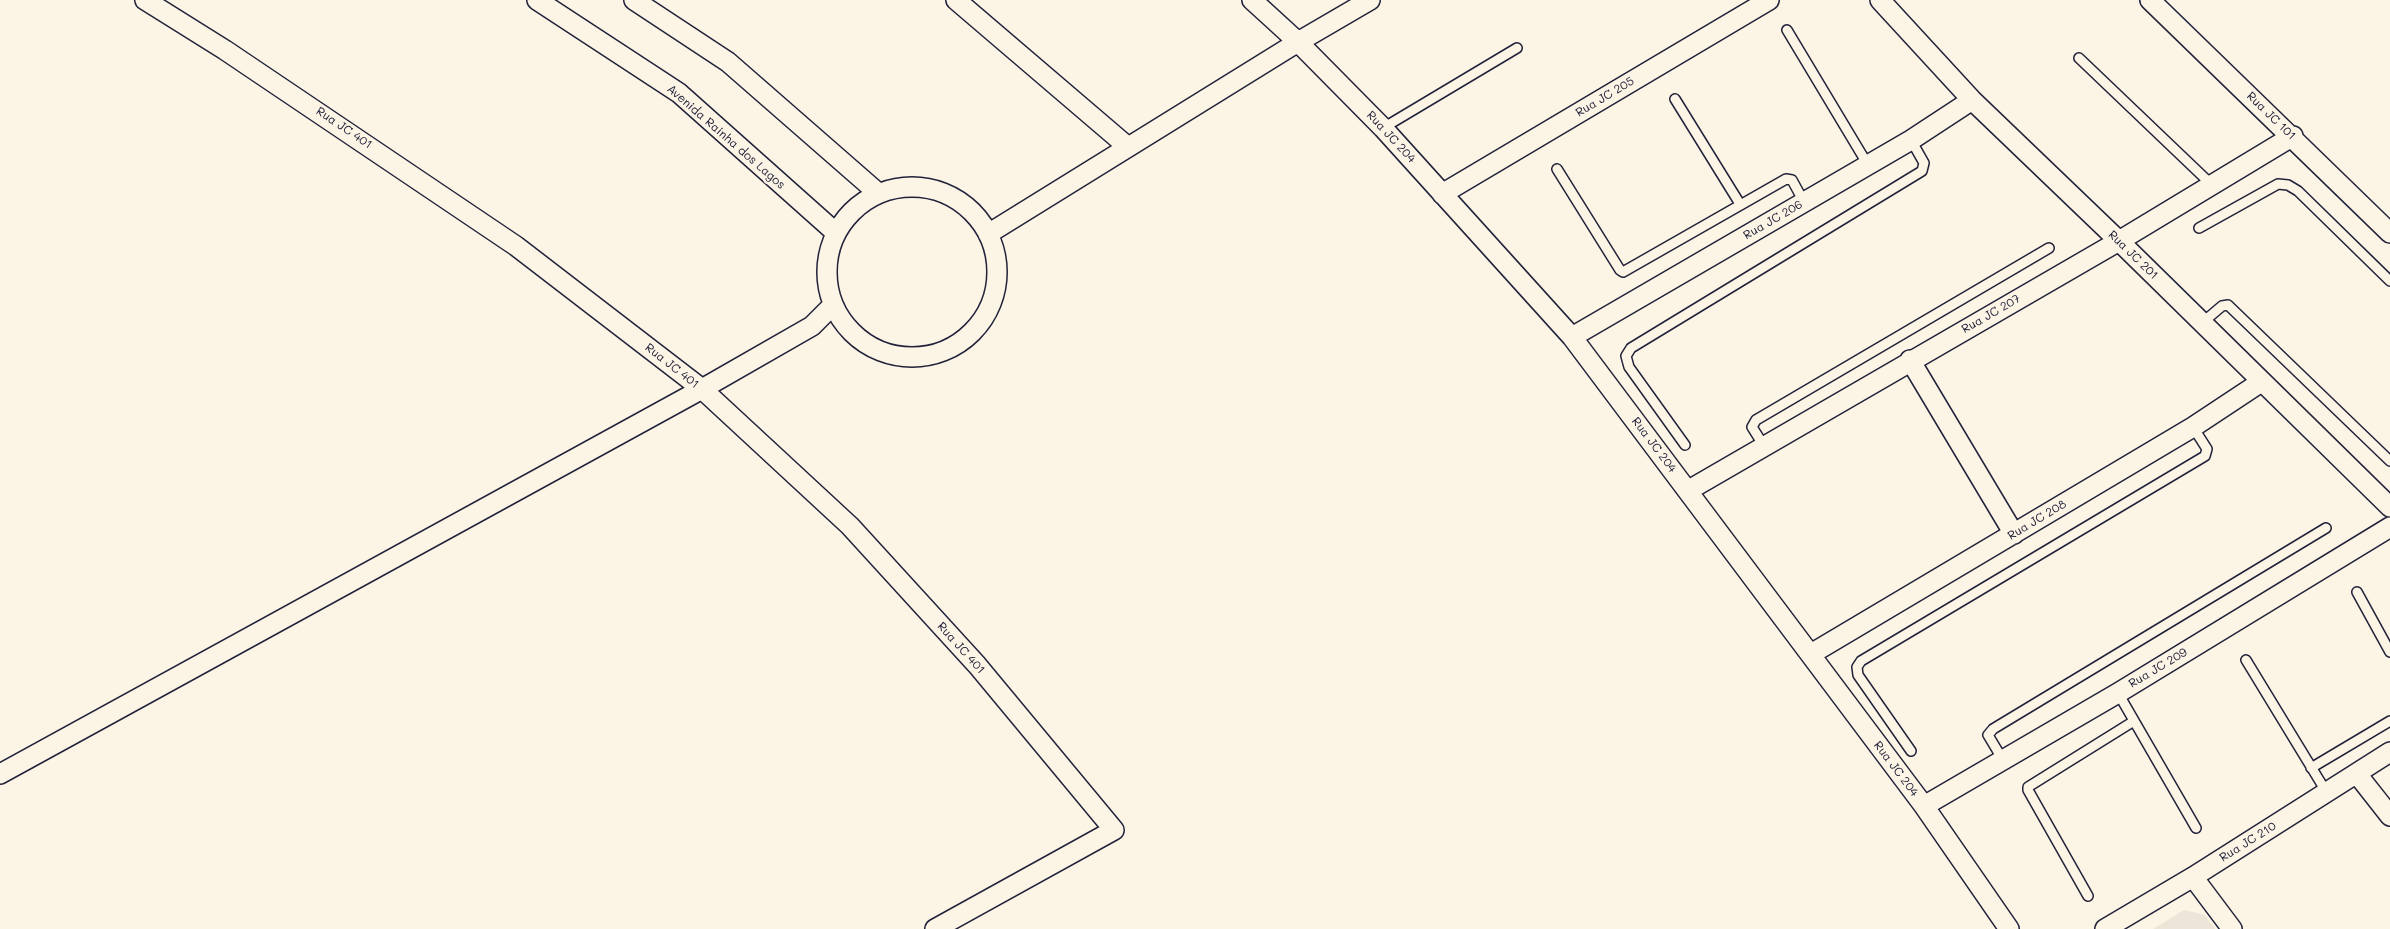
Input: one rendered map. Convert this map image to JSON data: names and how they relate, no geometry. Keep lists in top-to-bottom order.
{
  "streets": {
    "street": [
      "Rua JC 205",
      "Rua JC 101",
      "Rua JC 401",
      "Avenida Rainha dos Lagos",
      "Rua JC 204",
      "Rua JC 206",
      "Rua JC 201",
      "Rua JC 207",
      "Rua JC 208",
      "Rua JC 209",
      "Rua JC 210"
    ]
  },
  "crossings": [
    ["Rua JC 205", "Rua JC 204"],
    ["Rua JC 101", "Rua JC 207"],
    ["Rua JC 204", "Rua JC 206"],
    ["Rua JC 204", "Rua JC 207"],
    ["Rua JC 204", "Rua JC 208"],
    ["Rua JC 204", "Rua JC 209"],
    ["Rua JC 206", "Rua JC 201"],
    ["Rua JC 201", "Rua JC 207"],
    ["Rua JC 201", "Rua JC 208"]
  ]
}
